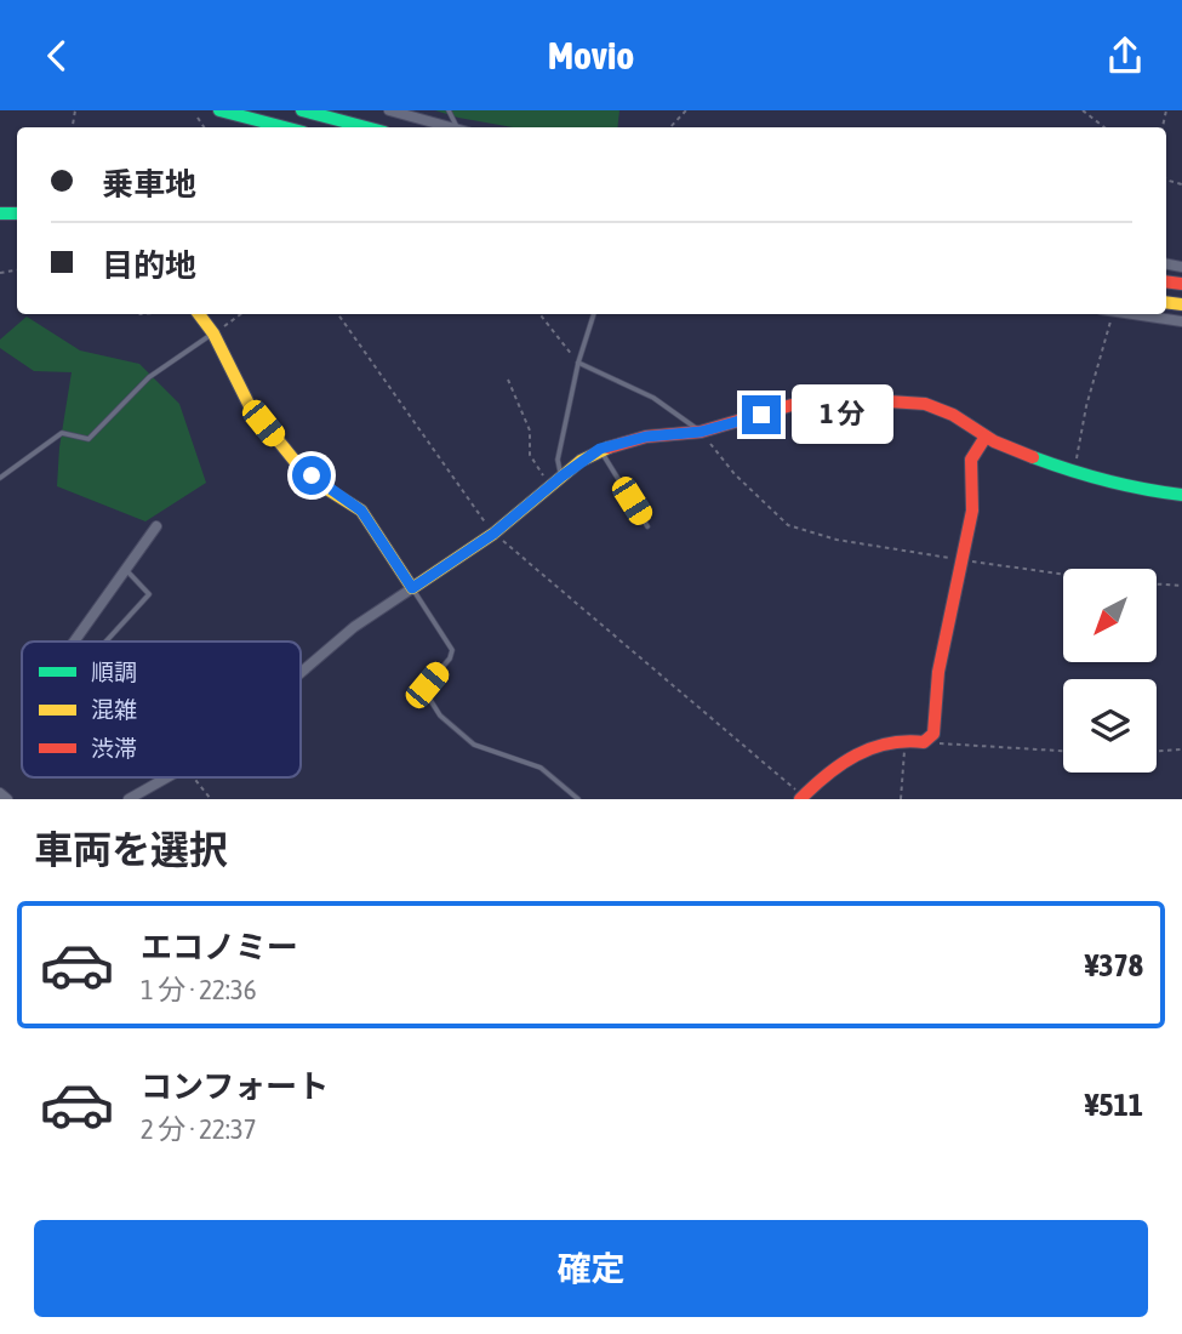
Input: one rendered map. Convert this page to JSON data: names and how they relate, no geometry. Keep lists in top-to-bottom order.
{
  "legend": ["順調", "混雑", "渋滞"],
  "north": "bottom left",
  "page": {
    "header": "Movio",
    "banner": ["乗車地", "目的地"],
    "bubble": "1 分",
    "heading": "車両を選択",
    "list": [
      {
        "name": "エコノミー",
        "note": "1 分 · 22:36",
        "value": "¥378"
      },
      {
        "name": "コンフォート",
        "note": "2 分 · 22:37",
        "value": "¥511"
      }
    ],
    "buttons": "確定"
  }
}
